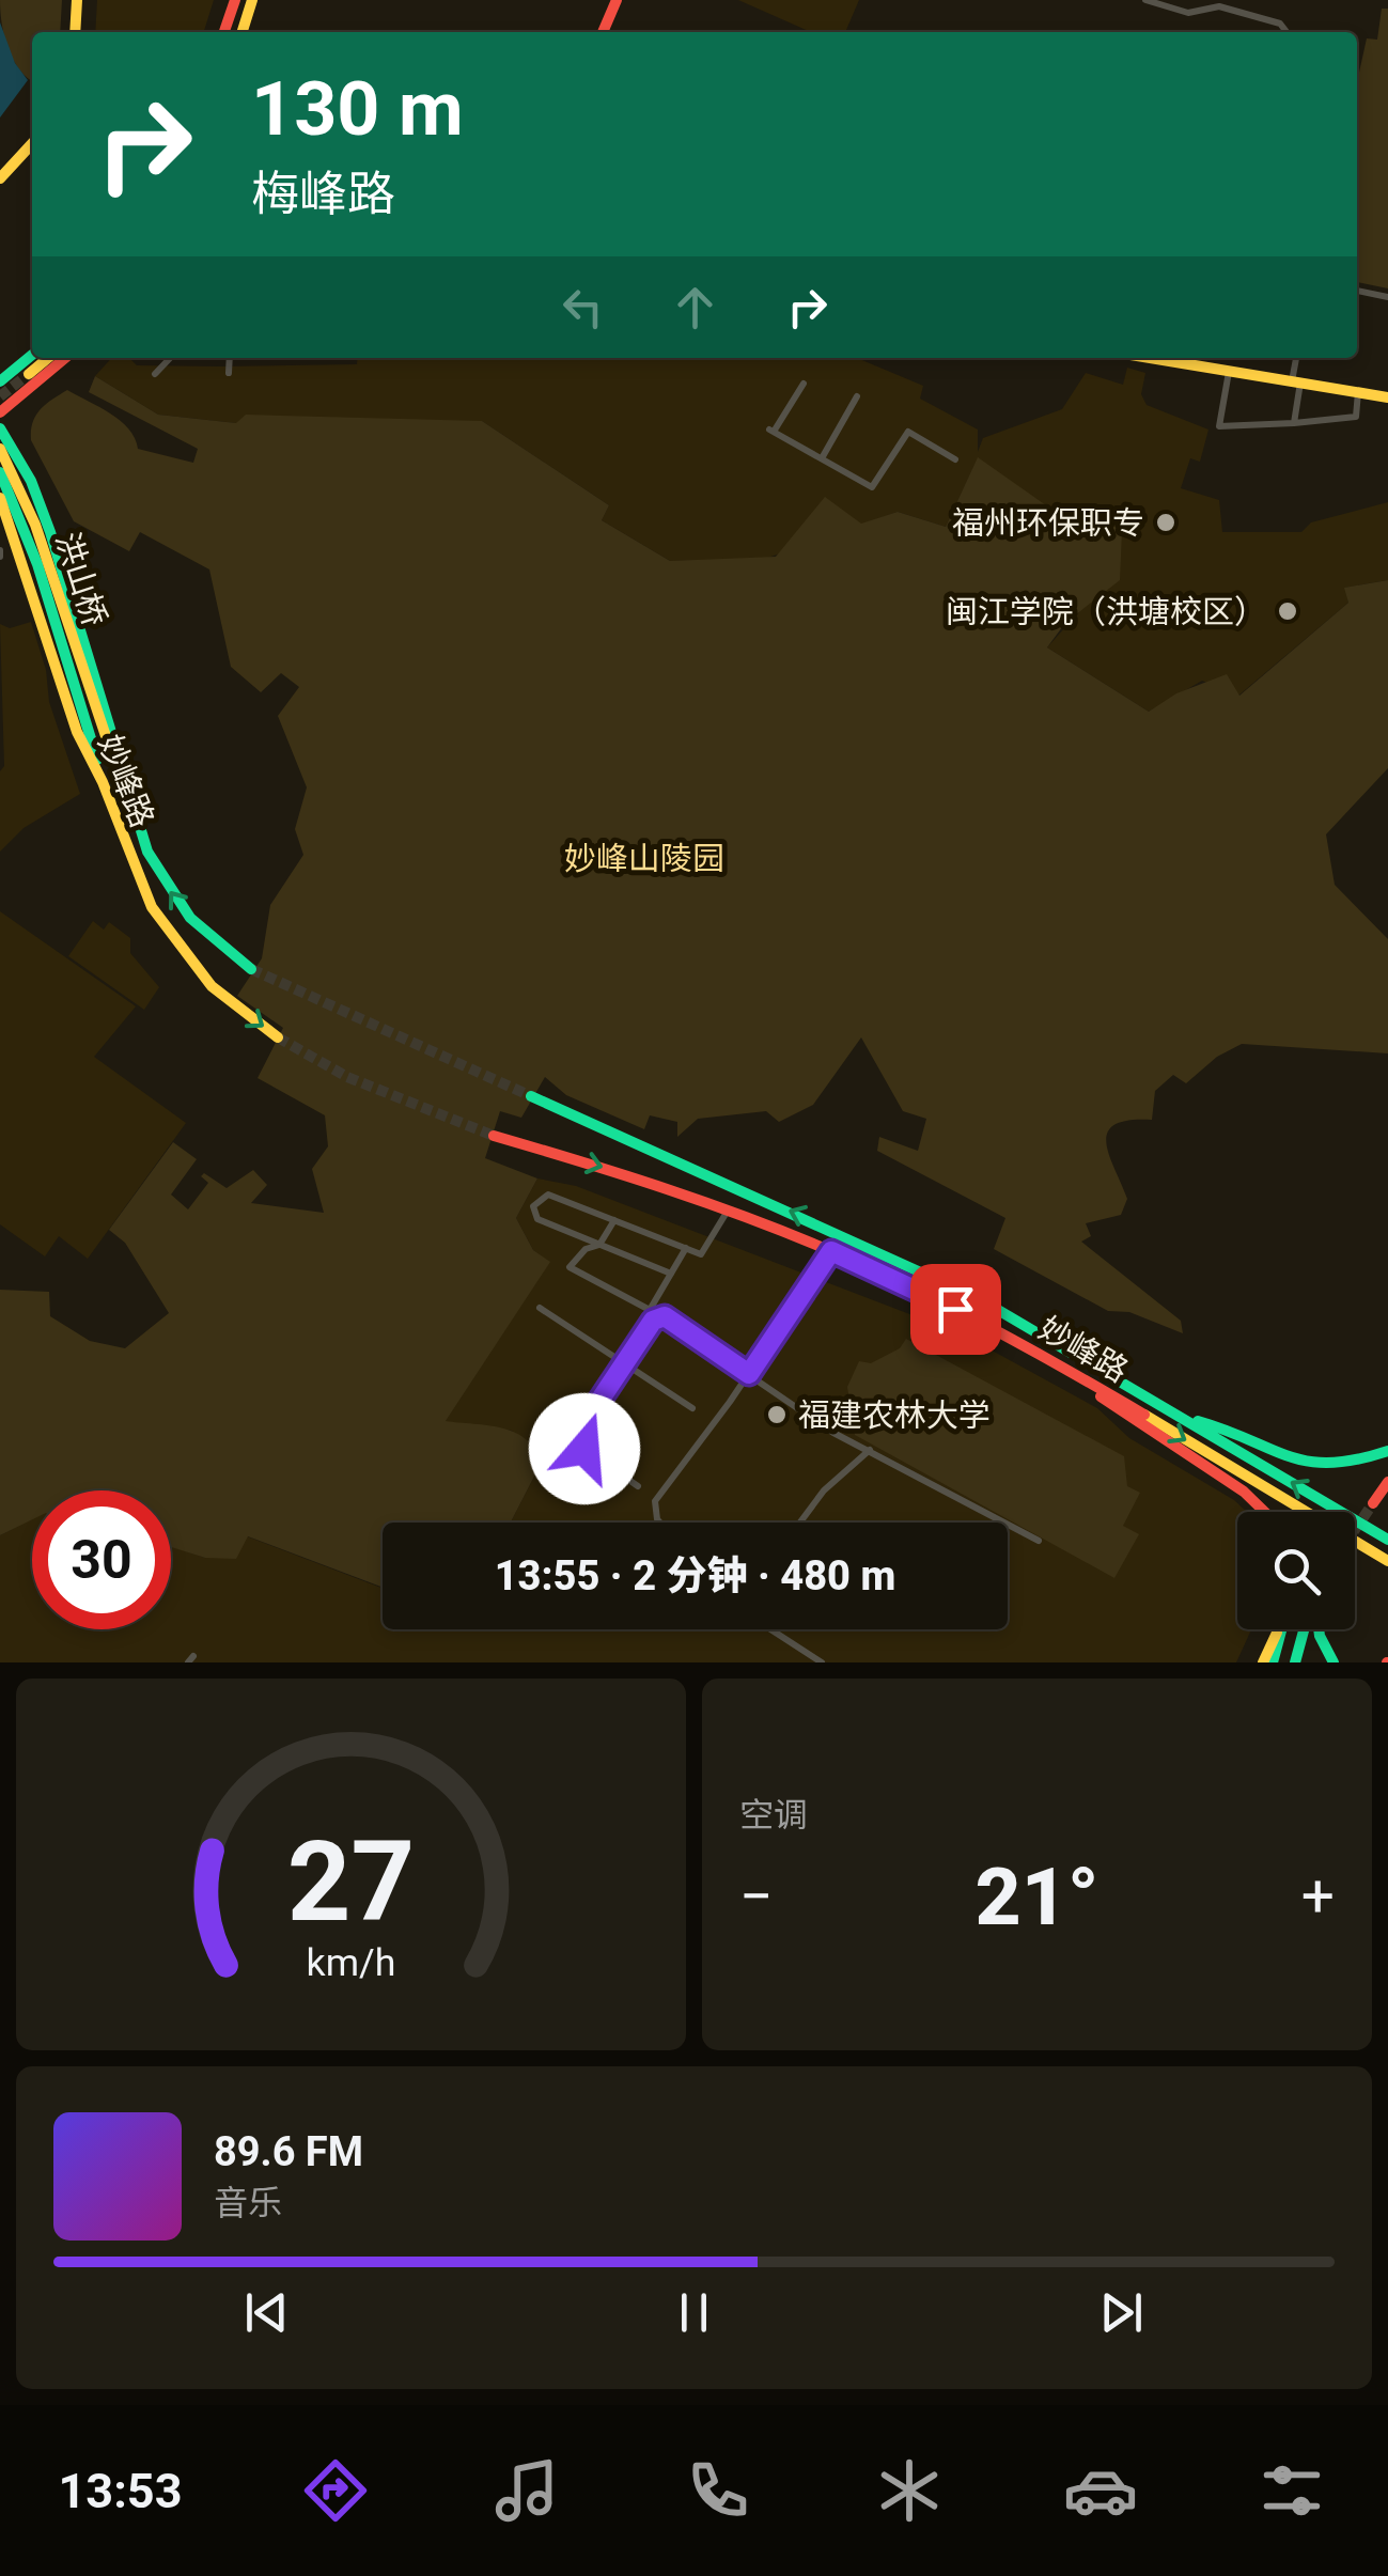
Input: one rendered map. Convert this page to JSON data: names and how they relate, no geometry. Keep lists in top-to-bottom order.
{
  "streets": {
    "main road": ["洪山桥", "妙峰路"]
  },
  "parks": ["妙峰山陵园"],
  "places": ["福州环保职专", "闽江学院（洪塘校区）", "福建农林大学"],
  "page": {
    "turn": ["130 m", "梅峰路"],
    "limit": "30",
    "trip": "13:55 · 2 分钟 · 480 m",
    "tile": "空调",
    "heat": ["−", "21°", "+"],
    "song": ["89.6 FM", "音乐"],
    "tabs": "13:53",
    "gauge": ["27", "km/h"]
  }
}
